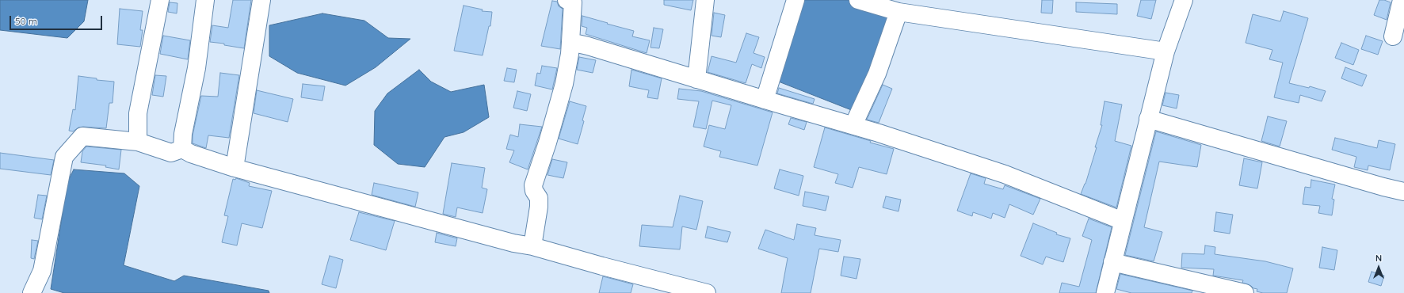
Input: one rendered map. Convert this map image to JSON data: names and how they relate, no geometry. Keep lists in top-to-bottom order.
{
  "scale_bar": "50 m",
  "north": "top"
}
